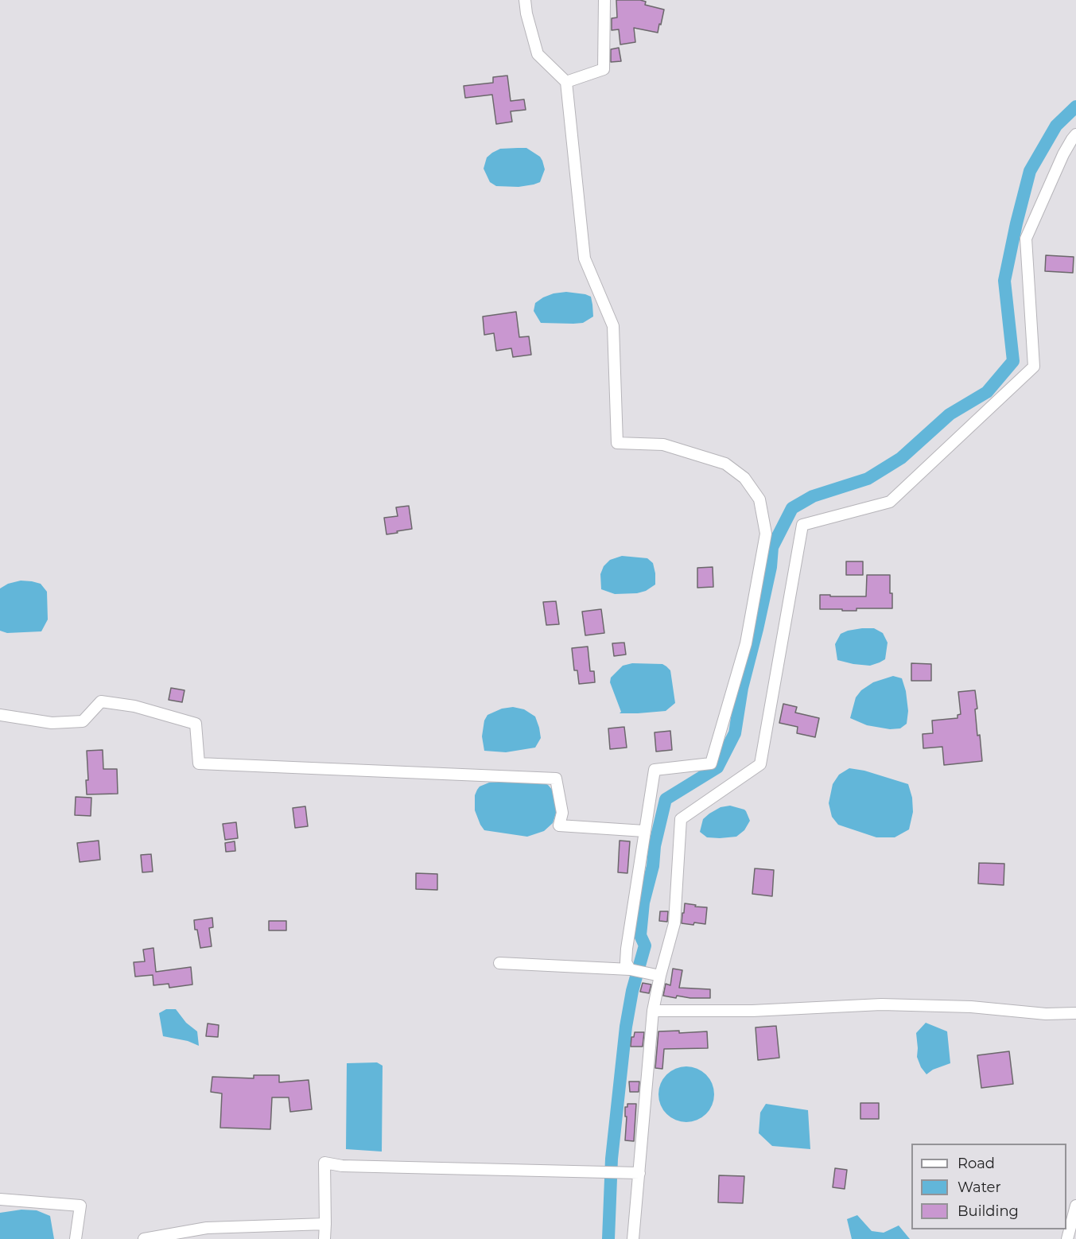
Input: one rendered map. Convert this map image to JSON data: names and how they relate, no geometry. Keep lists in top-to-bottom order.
{
  "legend": ["Road", "Water", "Building"]
}
